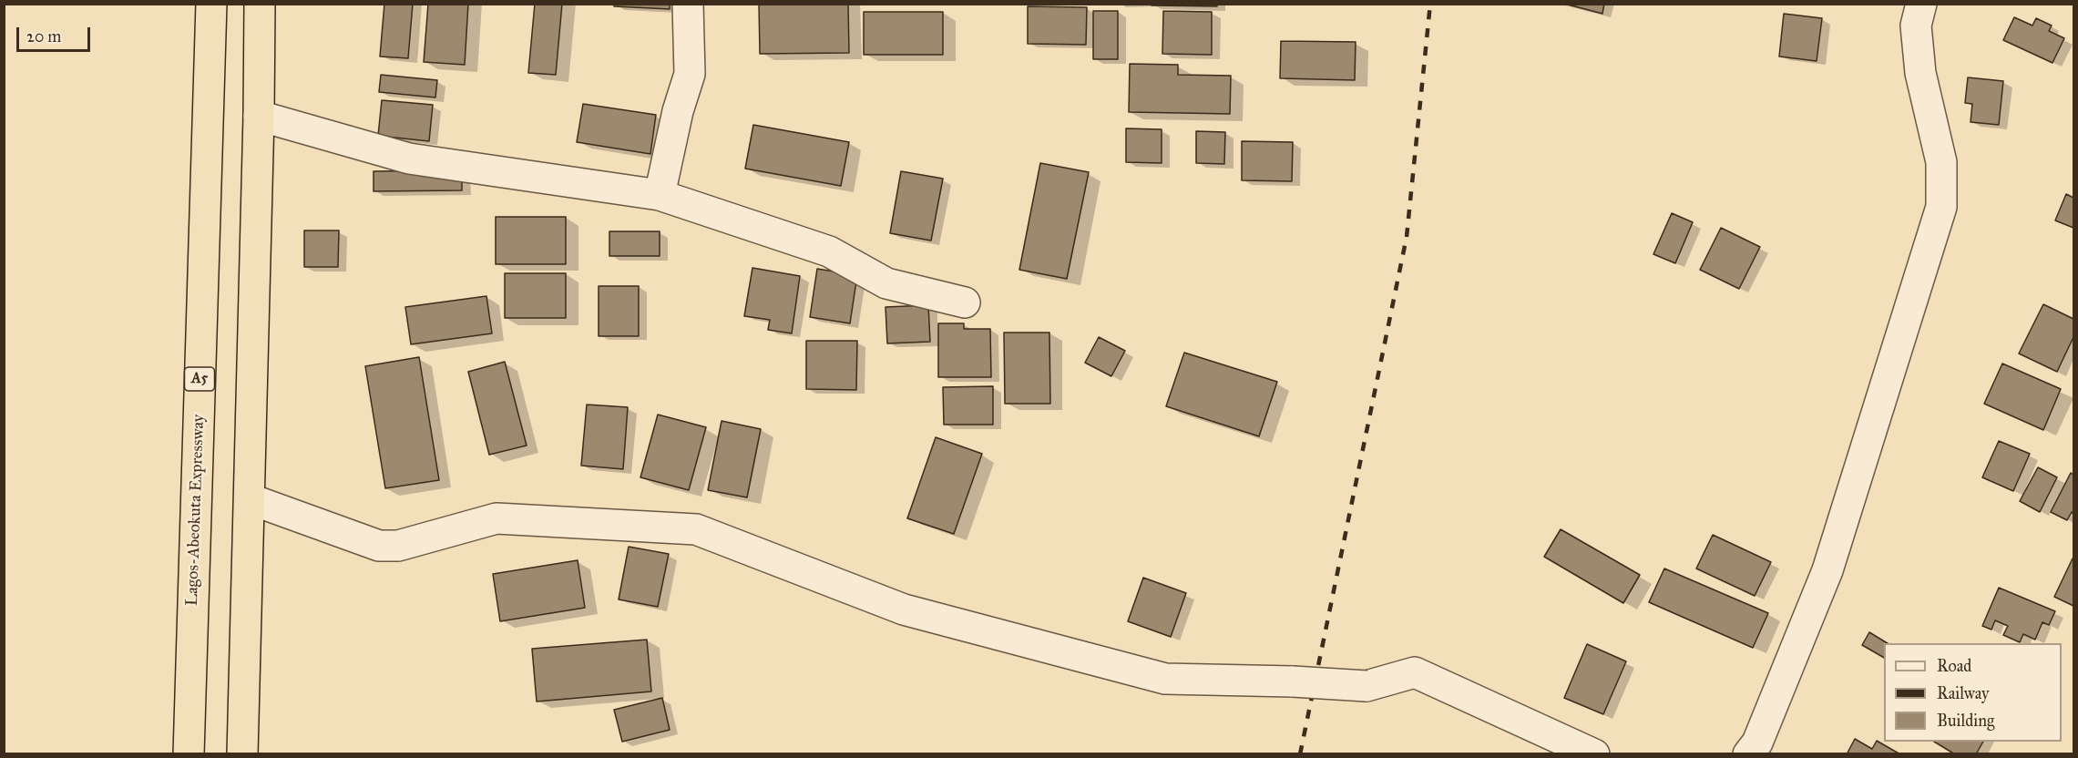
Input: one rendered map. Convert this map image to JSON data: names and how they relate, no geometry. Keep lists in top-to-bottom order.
{
  "streets": {
    "highway": ["A5", "Lagos-Abeokuta Expressway"]
  },
  "legend": ["Road", "Railway", "Building"],
  "scale_bar": "20 m"
}
